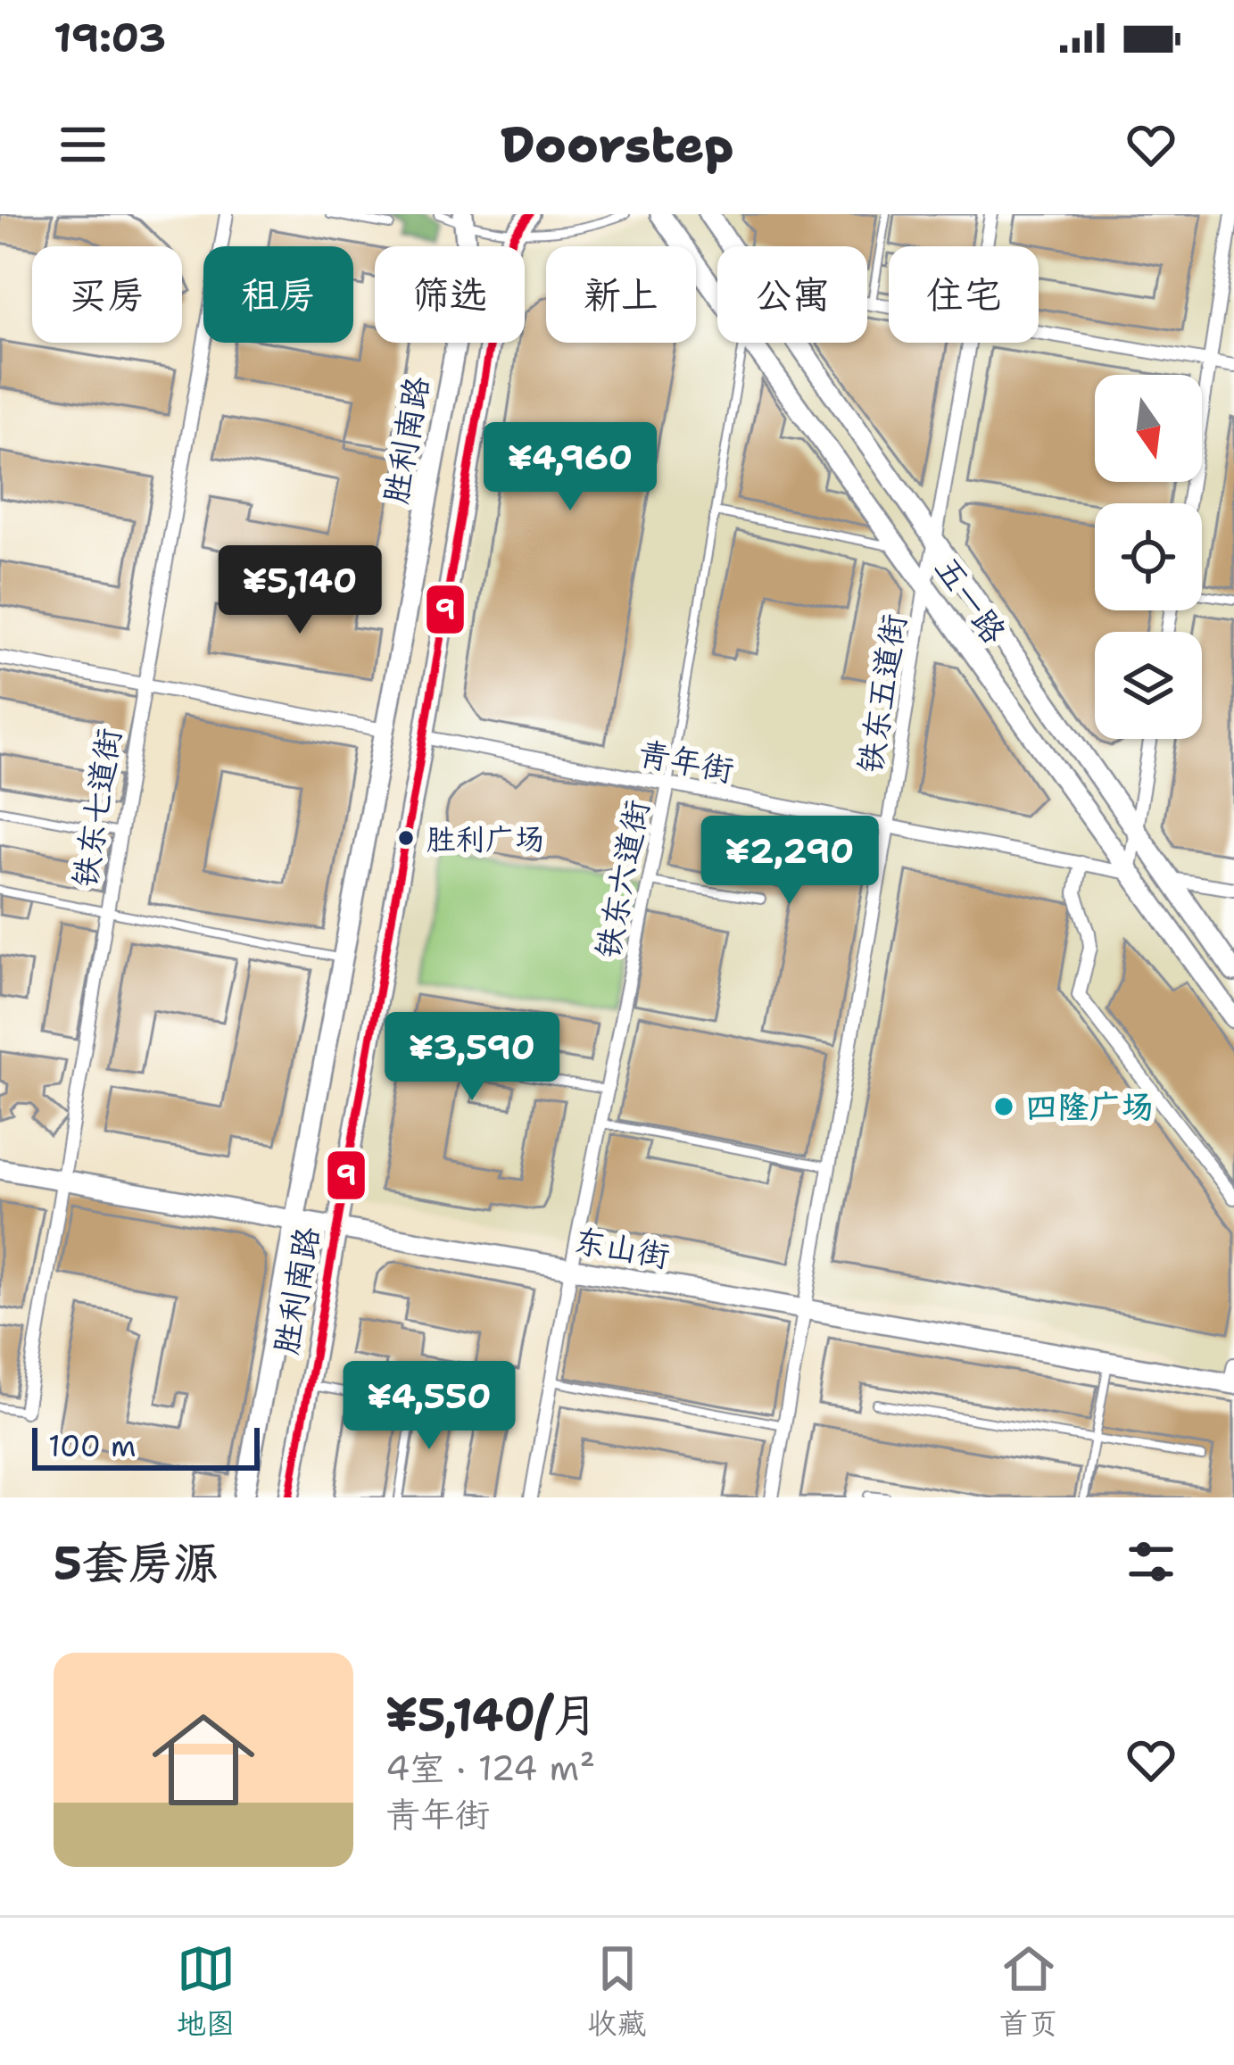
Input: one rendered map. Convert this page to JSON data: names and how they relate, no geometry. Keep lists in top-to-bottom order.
{
  "streets": {
    "main road": ["胜利南路", "五一路", "东山街"],
    "street": [
      "铁东五道街",
      "青年街",
      "铁东七道街",
      "铁东六道街"
    ]
  },
  "crossings": [
    ["胜利南路", "青年街"],
    ["胜利南路", "东山街"],
    ["五一路", "铁东五道街"],
    ["五一路", "青年街"],
    ["铁东五道街", "青年街"],
    ["铁东五道街", "东山街"],
    ["青年街", "铁东六道街"],
    ["铁东七道街", "东山街"],
    ["铁东六道街", "东山街"]
  ],
  "places": ["胜利广场", "四隆广场"],
  "lines": ["transit line 9"],
  "scale_bar": "100 m",
  "north": "bottom",
  "page": {
    "status": "19:03",
    "header": "Doorstep",
    "chip": [
      "买房",
      "租房",
      "筛选",
      "新上",
      "公寓",
      "住宅"
    ],
    "price": [
      "¥4,960",
      "¥5,140",
      "¥2,290",
      "¥3,590",
      "¥4,550"
    ],
    "scale": "100 m",
    "heading": "5套房源",
    "list": [
      {
        "name": "¥5,140/月",
        "note": "4室 · 124 m² · 青年街"
      }
    ],
    "tabs": ["地图", "收藏", "首页"]
  }
}
